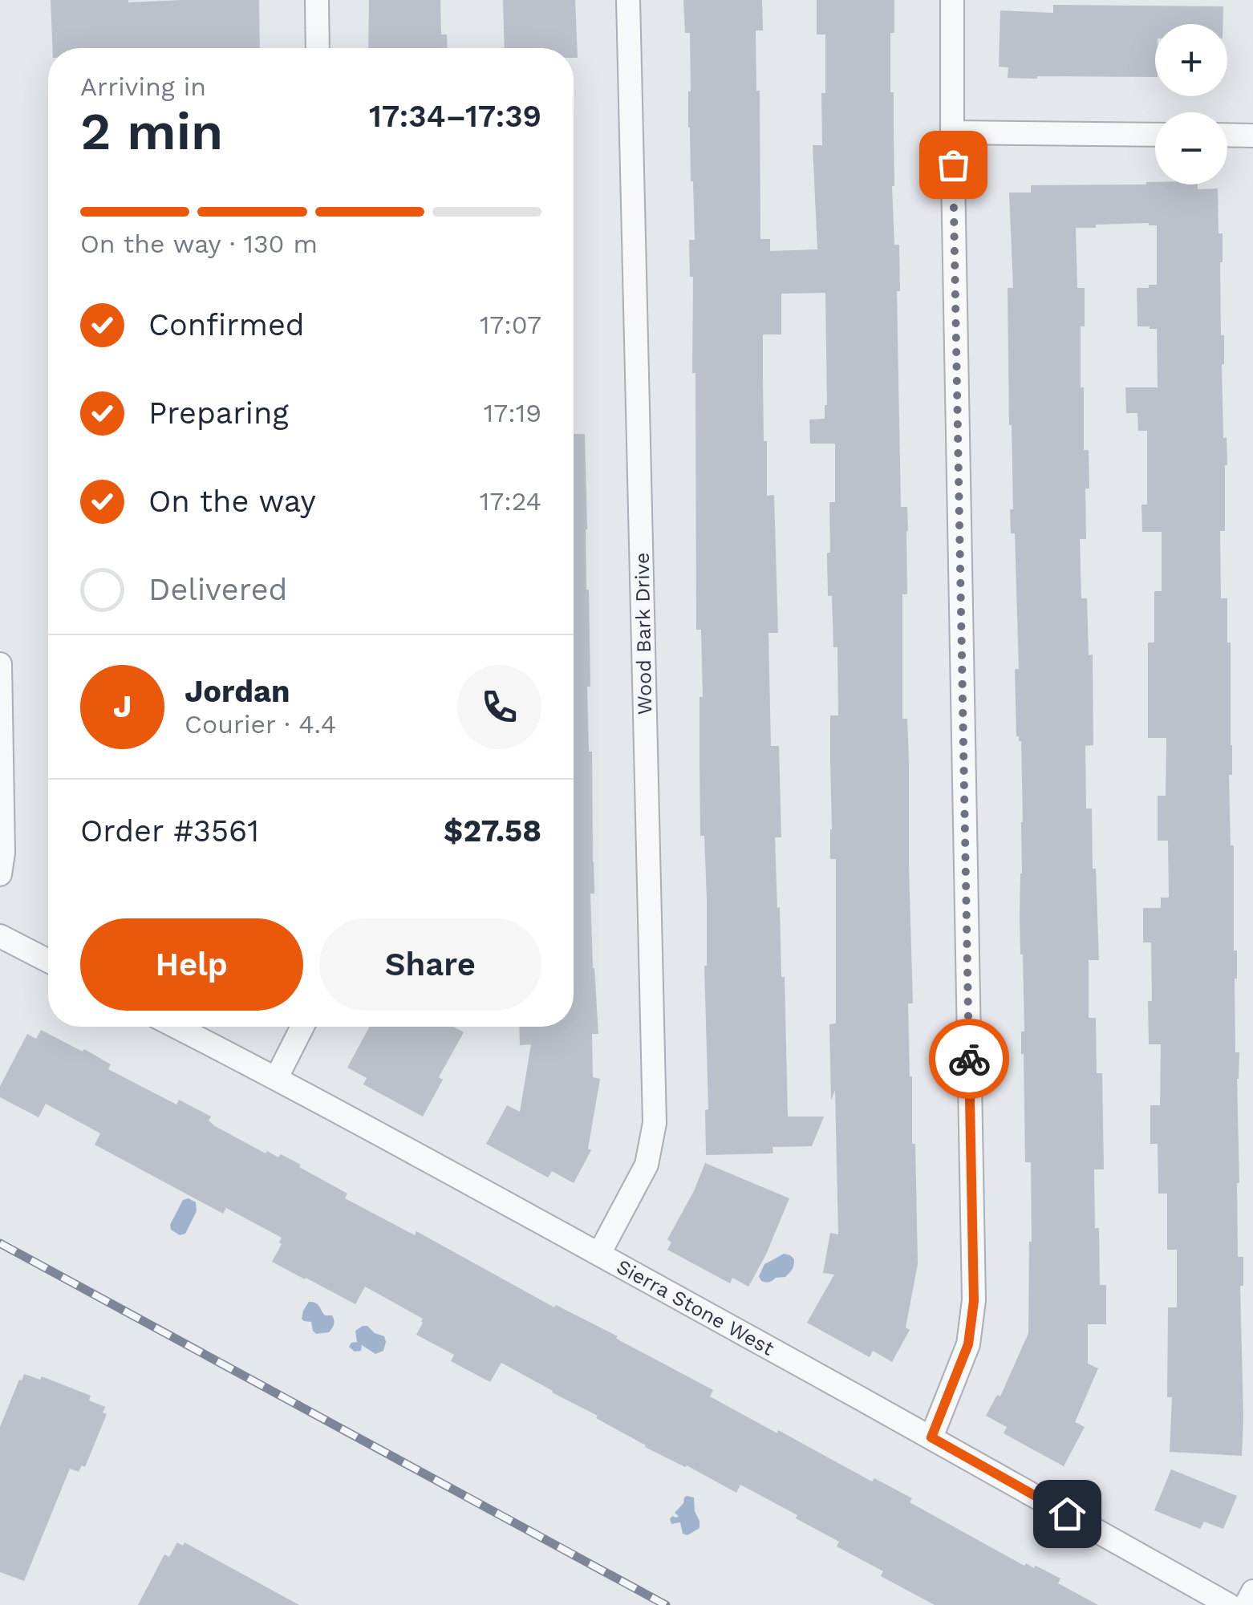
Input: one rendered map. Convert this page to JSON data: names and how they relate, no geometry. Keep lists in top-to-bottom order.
{
  "streets": {
    "street": ["Wood Bark Drive", "Sierra Stone West"]
  },
  "crossings": [
    ["Wood Bark Drive", "Sierra Stone West"]
  ],
  "page": {
    "map_buttons": ["+", "−"],
    "heading": ["2 min", "Arriving in", "17:34–17:39"],
    "panel": [
      "Jordan",
      "Courier · 4.4",
      "Order #3561",
      "$27.58"
    ],
    "bar": "On the way · 130 m",
    "list": [
      ["Confirmed", "17:07"],
      ["Preparing", "17:19"],
      ["On the way", "17:24"],
      "Delivered"
    ],
    "round": "J",
    "buttons": ["Help", "Share"]
  }
}
